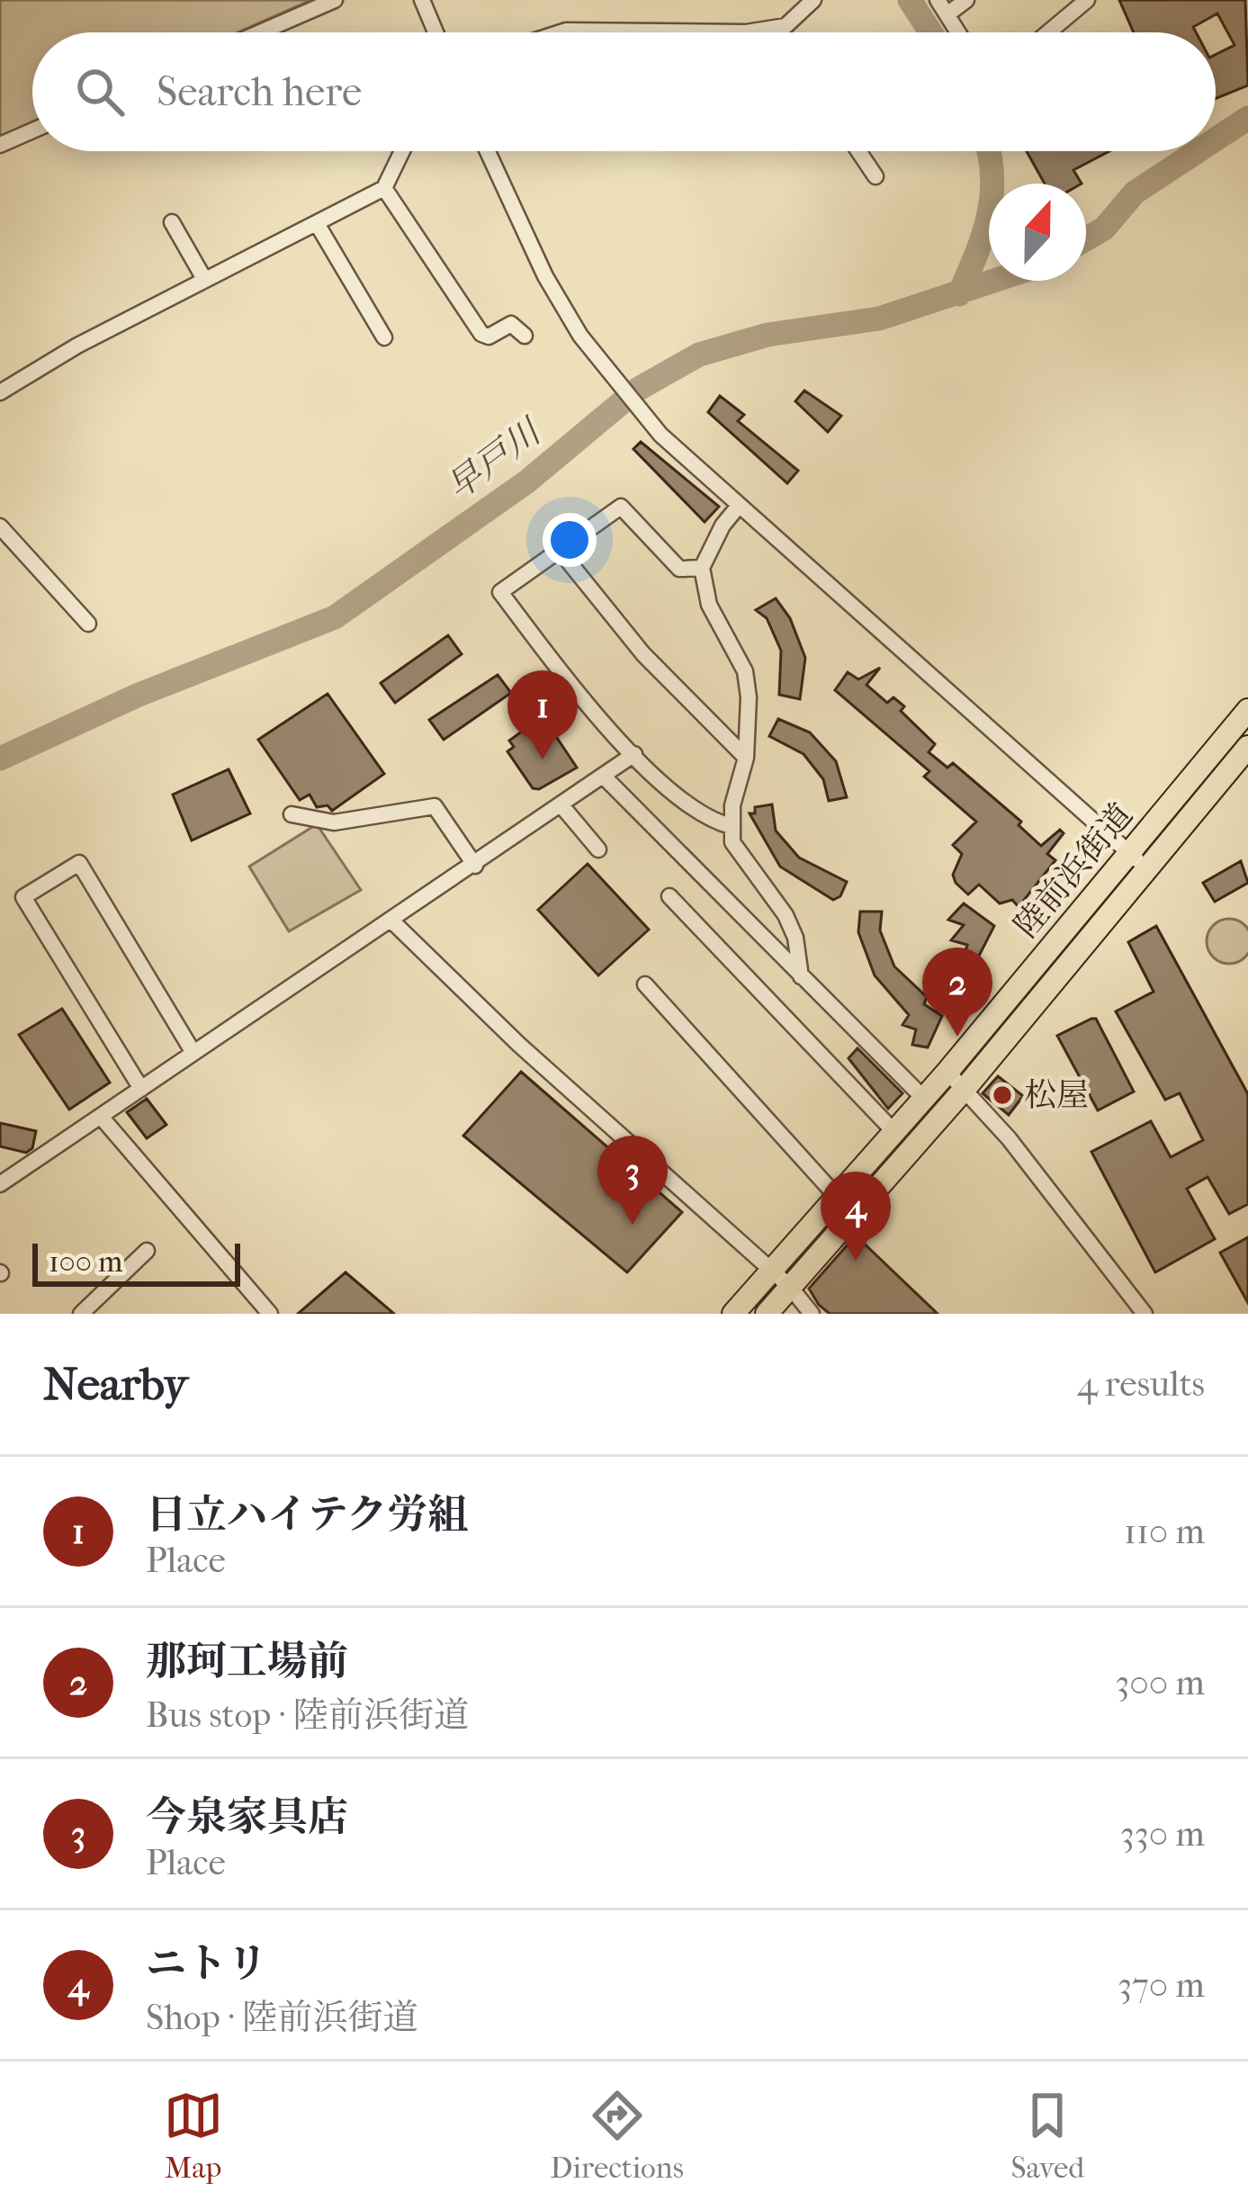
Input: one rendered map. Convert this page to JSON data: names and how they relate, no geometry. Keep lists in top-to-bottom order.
{
  "streets": {
    "highway": ["陸前浜街道"]
  },
  "water": ["早戸川"],
  "places": ["松屋"],
  "scale_bar": "100 m",
  "north": "top",
  "page": {
    "search": "Search here",
    "pins": [
      "1",
      "2",
      "3",
      "4"
    ],
    "scale": "100 m",
    "heading": ["Nearby", "4 results"],
    "list": [
      {
        "mark": "1",
        "name": "日立ハイテク労組",
        "note": "Place",
        "value": "110 m"
      },
      {
        "mark": "2",
        "name": "那珂工場前",
        "note": "Bus stop · 陸前浜街道",
        "value": "300 m"
      },
      {
        "mark": "3",
        "name": "今泉家具店",
        "note": "Place",
        "value": "330 m"
      },
      {
        "mark": "4",
        "name": "ニトリ",
        "note": "Shop · 陸前浜街道",
        "value": "370 m"
      }
    ],
    "nav": ["Map", "Directions", "Saved"]
  }
}
